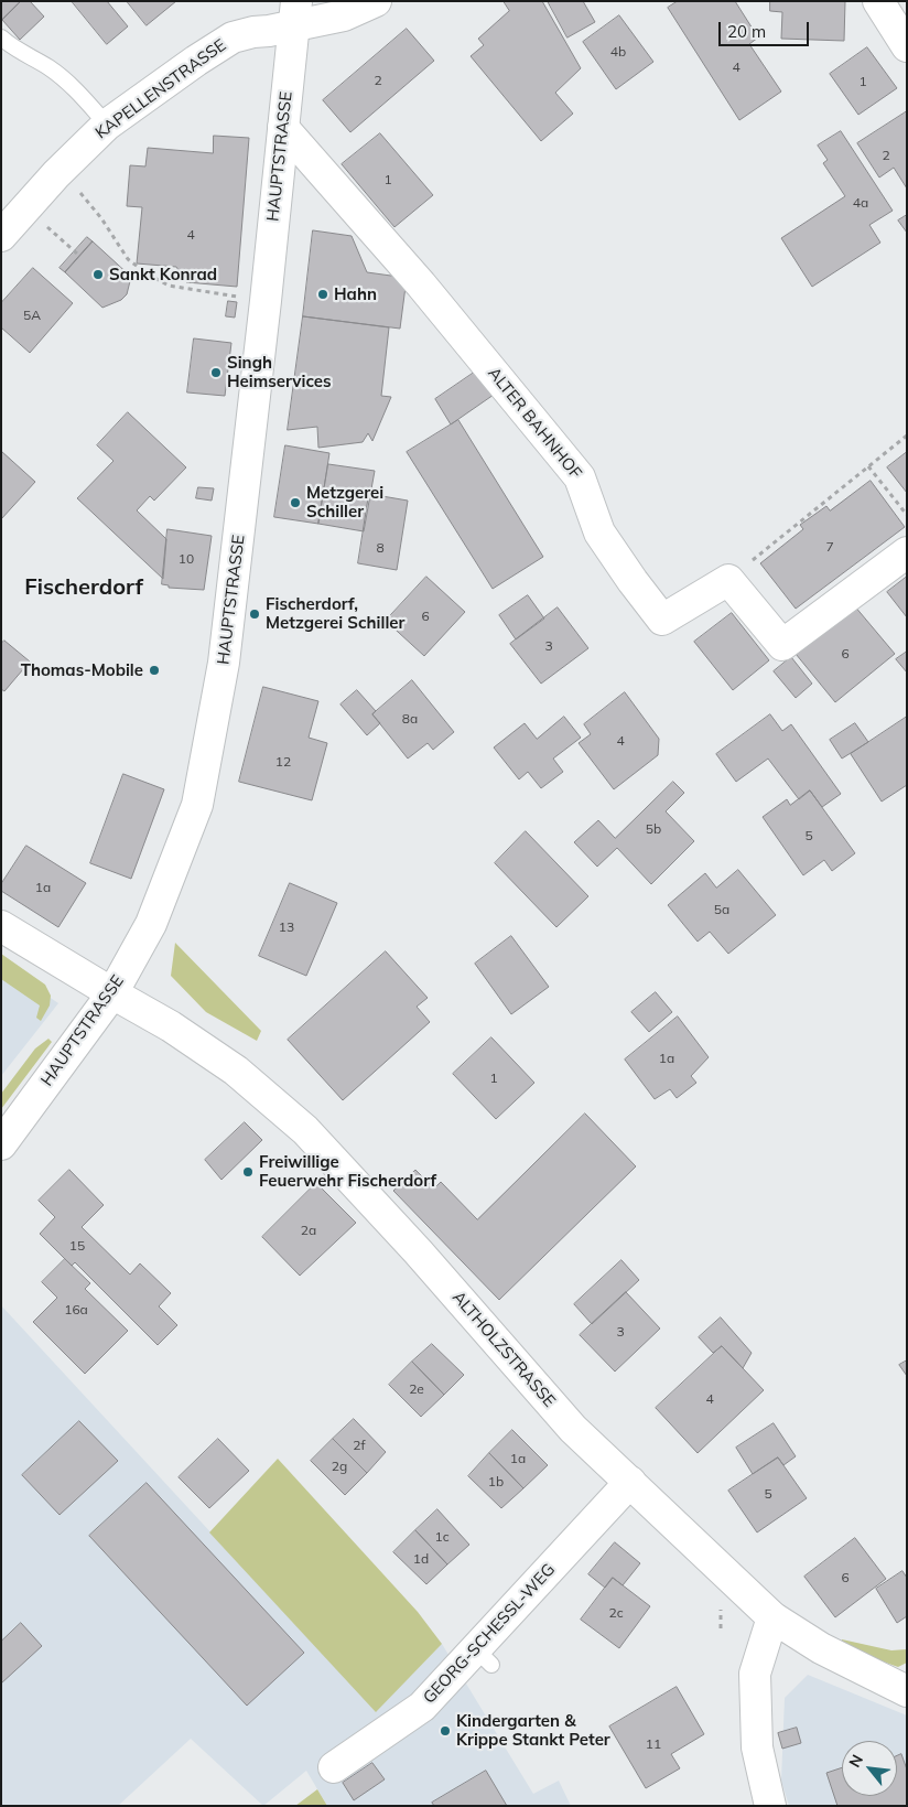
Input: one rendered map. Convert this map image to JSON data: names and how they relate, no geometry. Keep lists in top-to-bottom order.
{
  "streets": {
    "street": [
      "KAPELLENSTRASSE",
      "HAUPTSTRASSE",
      "ALTER BAHNHOF",
      "ALTHOLZSTRASSE",
      "GEORG-SCHESSL-WEG"
    ]
  },
  "crossings": [
    ["KAPELLENSTRASSE", "HAUPTSTRASSE"],
    ["HAUPTSTRASSE", "ALTER BAHNHOF"],
    ["HAUPTSTRASSE", "ALTHOLZSTRASSE"],
    ["ALTHOLZSTRASSE", "GEORG-SCHESSL-WEG"]
  ],
  "districts": ["Fischerdorf"],
  "places": [
    "Sankt Konrad",
    "Hahn",
    "Singh Heimservices",
    "Metzgerei Schiller",
    "Fischerdorf, Metzgerei Schiller",
    "Thomas-Mobile",
    "Freiwillige Feuerwehr Fischerdorf",
    "Kindergarten & Krippe Stankt Peter"
  ],
  "house_numbers": [
    "4b",
    "4",
    "2",
    "1",
    "2",
    "1",
    "4a",
    "4",
    "5A",
    "7",
    "8",
    "10",
    "6",
    "3",
    "6",
    "8a",
    "4",
    "12",
    "5b",
    "5",
    "1a",
    "5a",
    "13",
    "1a",
    "1",
    "2a",
    "15",
    "16a",
    "3",
    "2e",
    "4",
    "2f",
    "1a",
    "2g",
    "1b",
    "5",
    "1c",
    "1d",
    "6",
    "2c",
    "11"
  ],
  "scale_bar": "20 m",
  "north": "top left"
}
